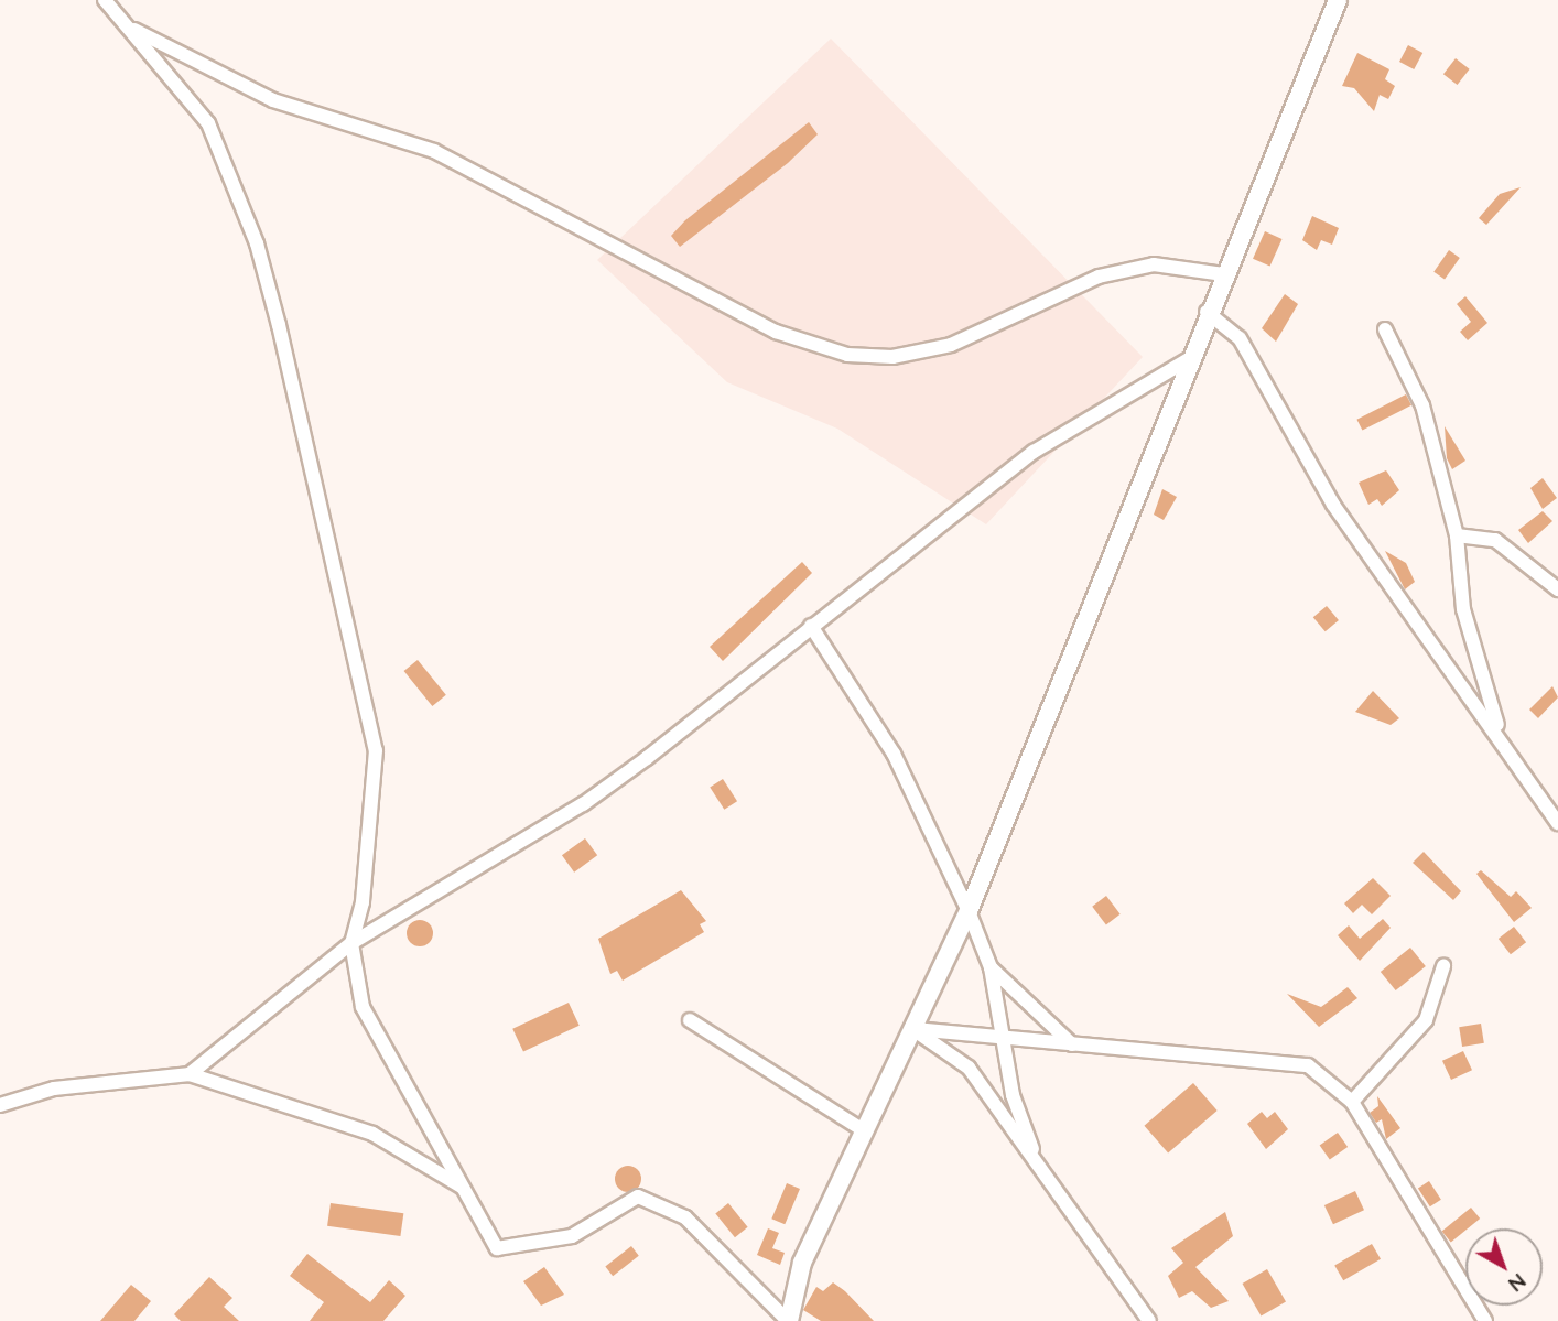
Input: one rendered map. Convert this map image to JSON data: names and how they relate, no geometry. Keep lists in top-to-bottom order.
{
  "north": "bottom right"
}
